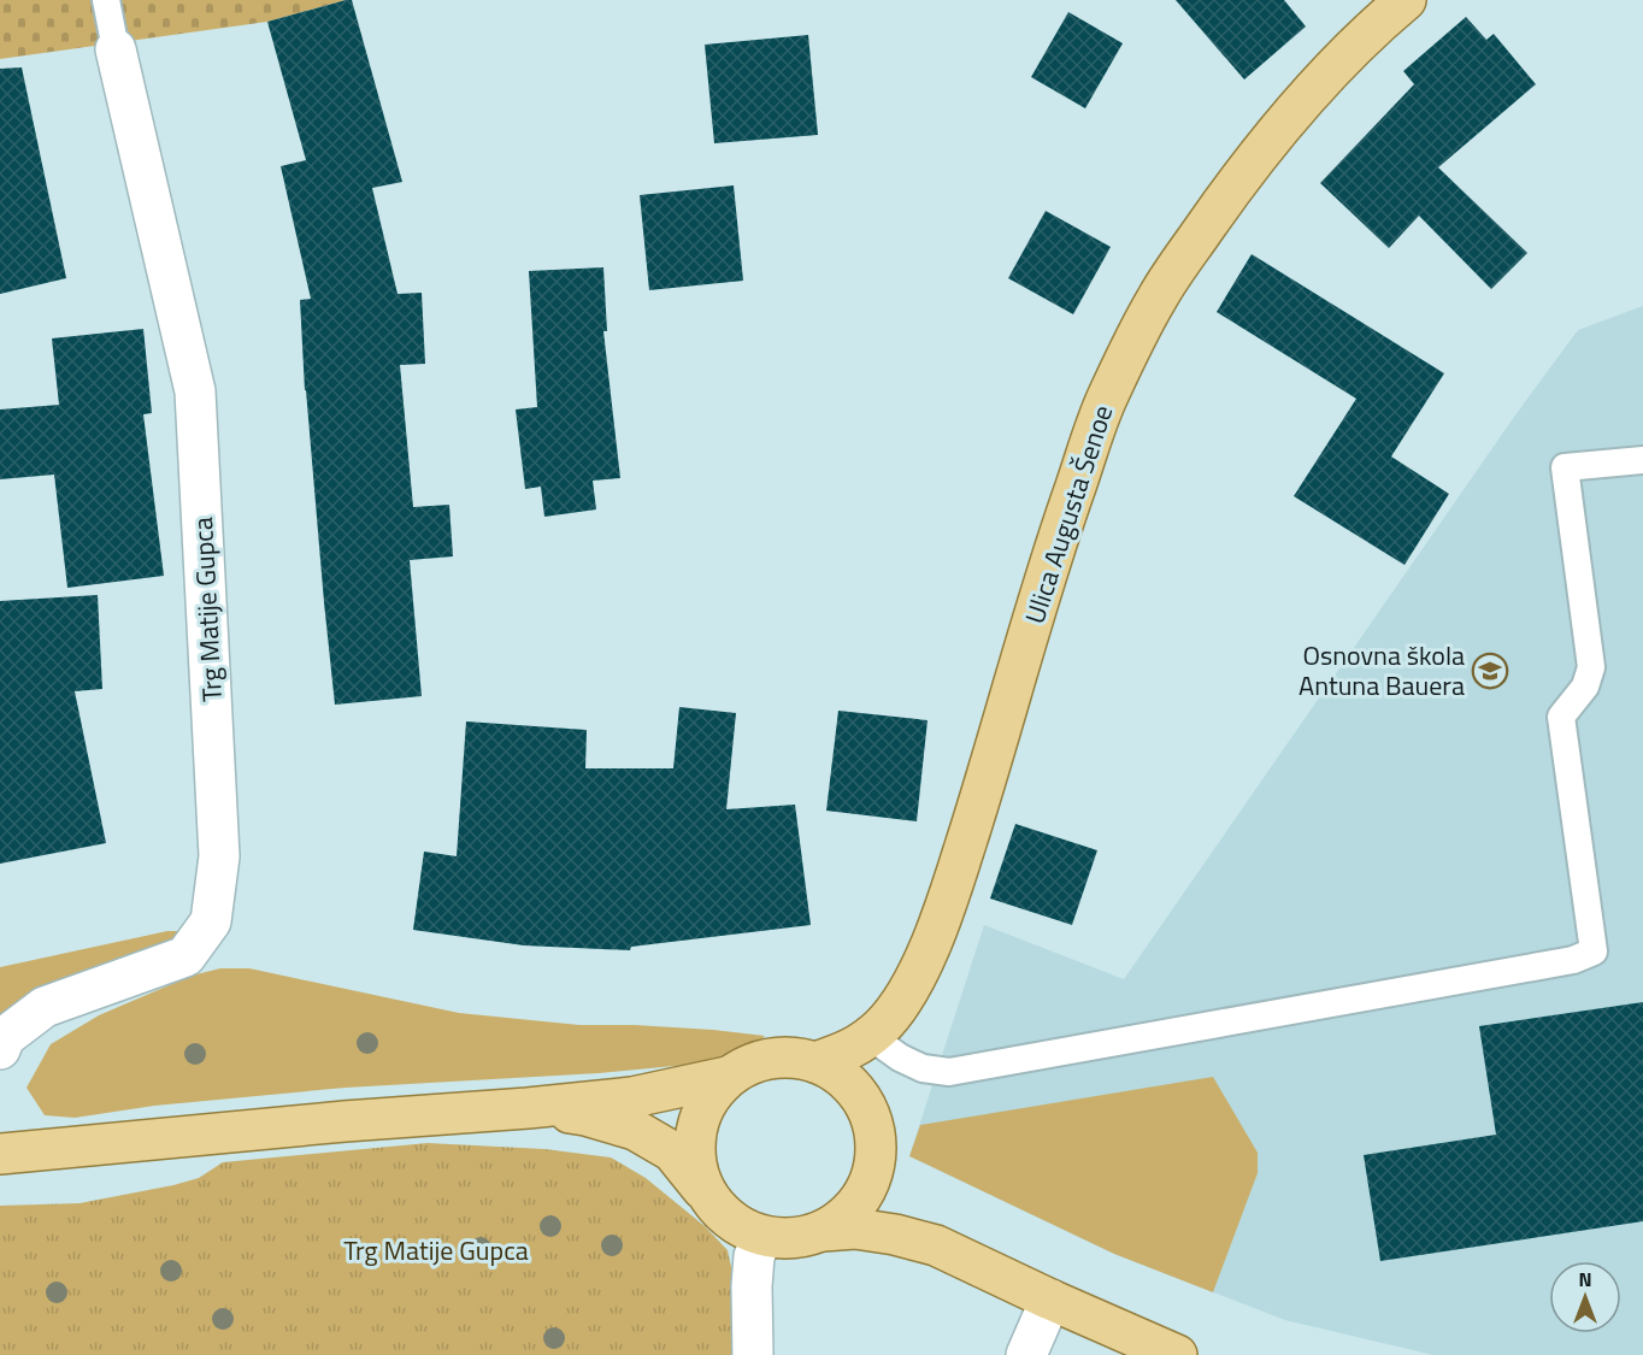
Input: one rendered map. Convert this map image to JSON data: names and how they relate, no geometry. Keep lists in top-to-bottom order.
{
  "streets": {
    "main road": ["Ulica Augusta Šenoe"],
    "street": ["Trg Matije Gupca"]
  },
  "parks": ["Trg Matije Gupca"],
  "places": {
    "school or university": ["Osnovna škola Antuna Bauera"]
  },
  "north": "top"
}
